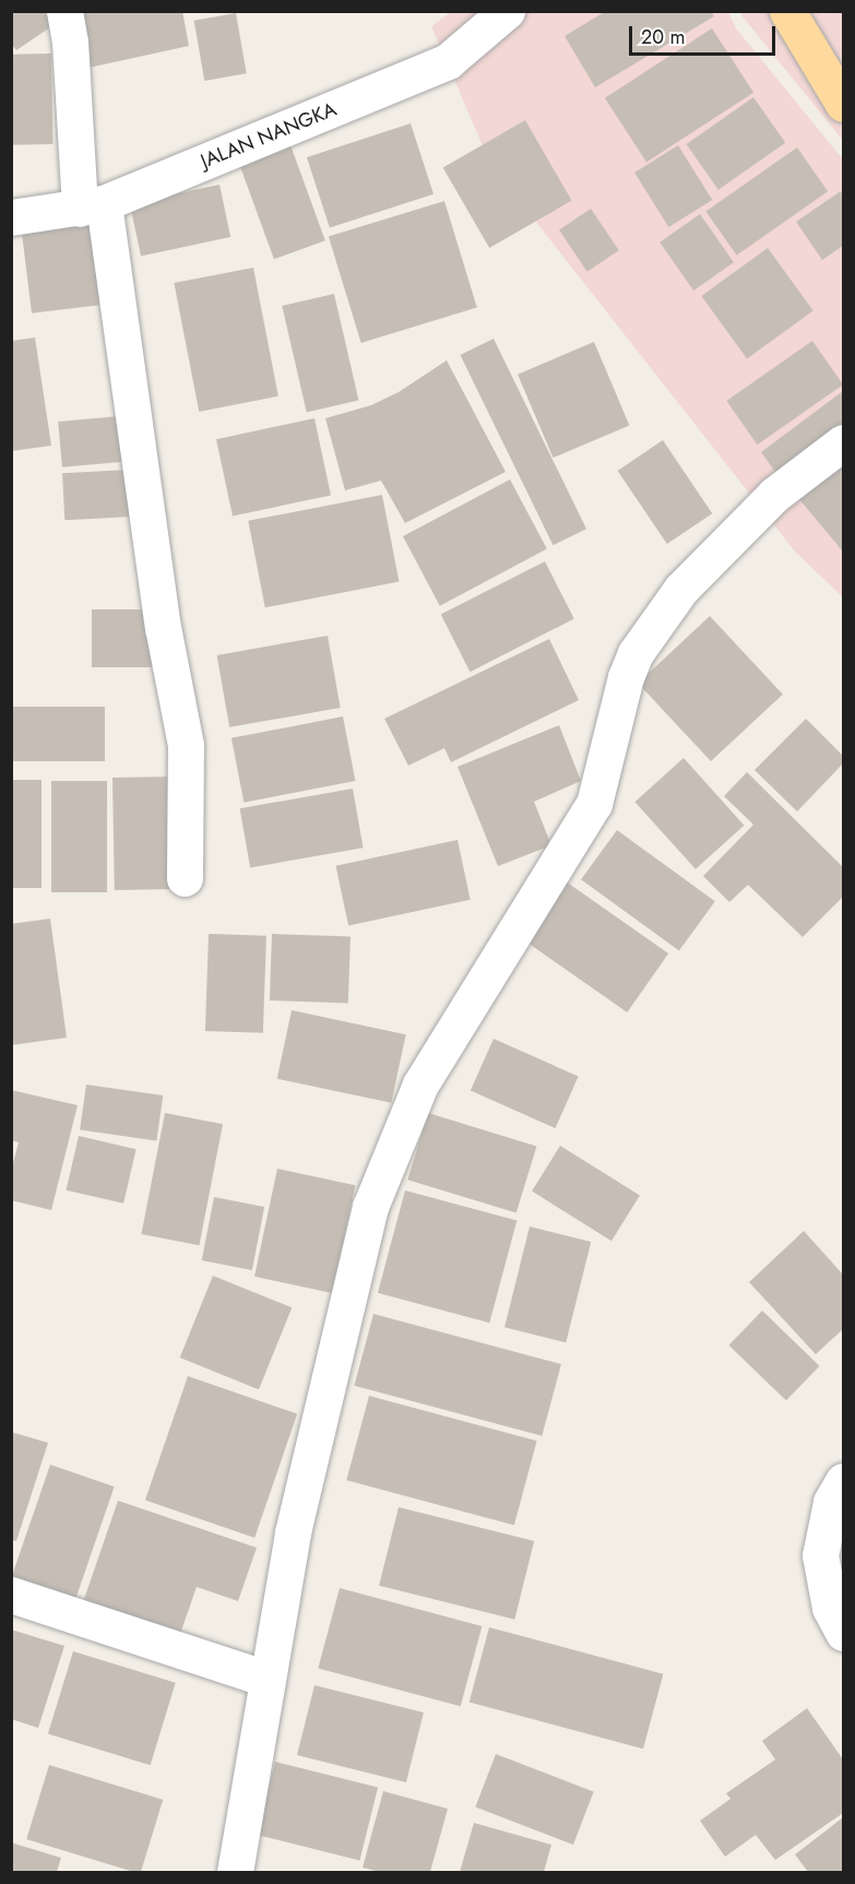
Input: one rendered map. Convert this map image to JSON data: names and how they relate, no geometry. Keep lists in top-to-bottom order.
{
  "streets": {
    "street": ["JALAN NANGKA"]
  },
  "scale_bar": "20 m"
}
